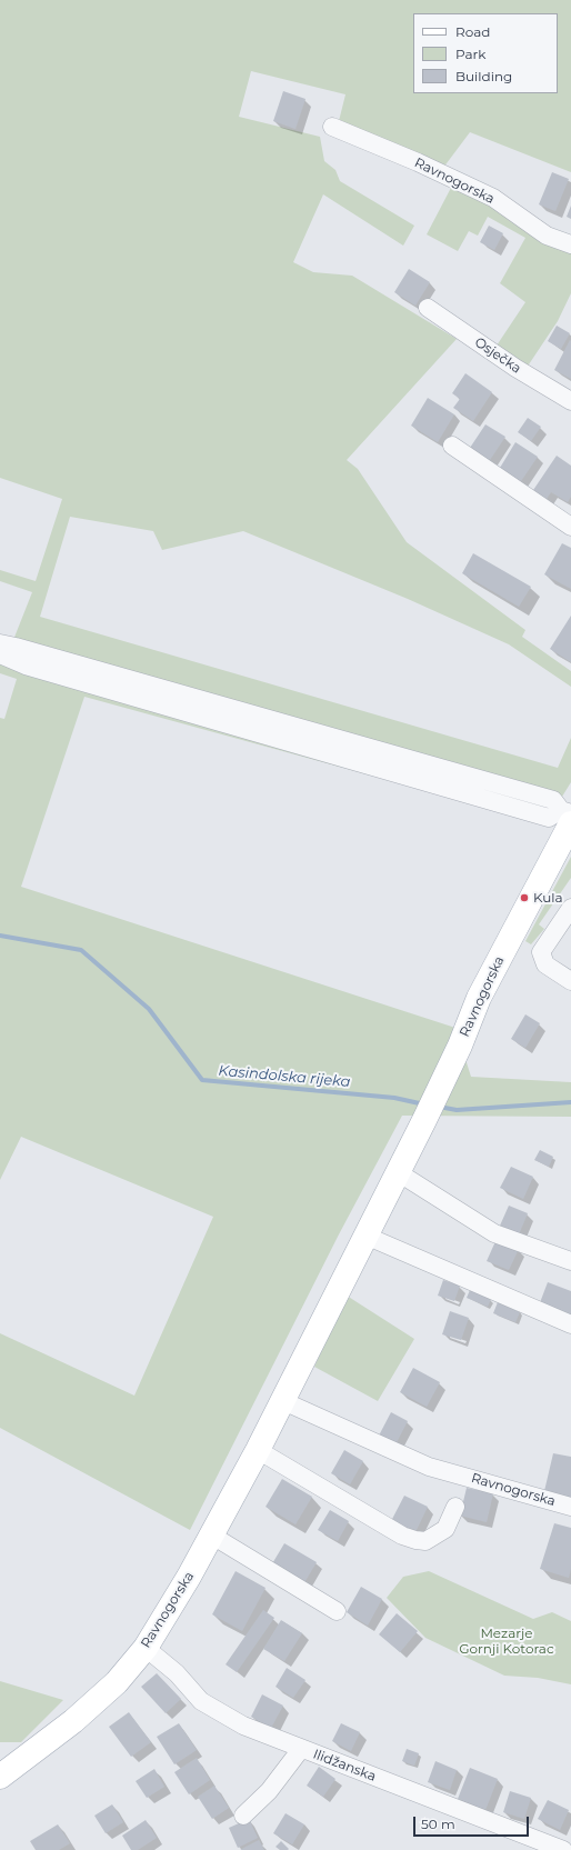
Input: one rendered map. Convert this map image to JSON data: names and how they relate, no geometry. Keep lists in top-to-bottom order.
{
  "streets": {
    "main road": ["Ravnogorska"],
    "street": ["Osječka", "Ilidžanska"]
  },
  "crossings": [
    ["Ravnogorska", "Ilidžanska"]
  ],
  "water": ["Kasindolska rijeka"],
  "parks": ["Mezarje Gornji Kotorac"],
  "places": ["Kula"],
  "legend": ["Road", "Park", "Building"],
  "scale_bar": "50 m"
}
